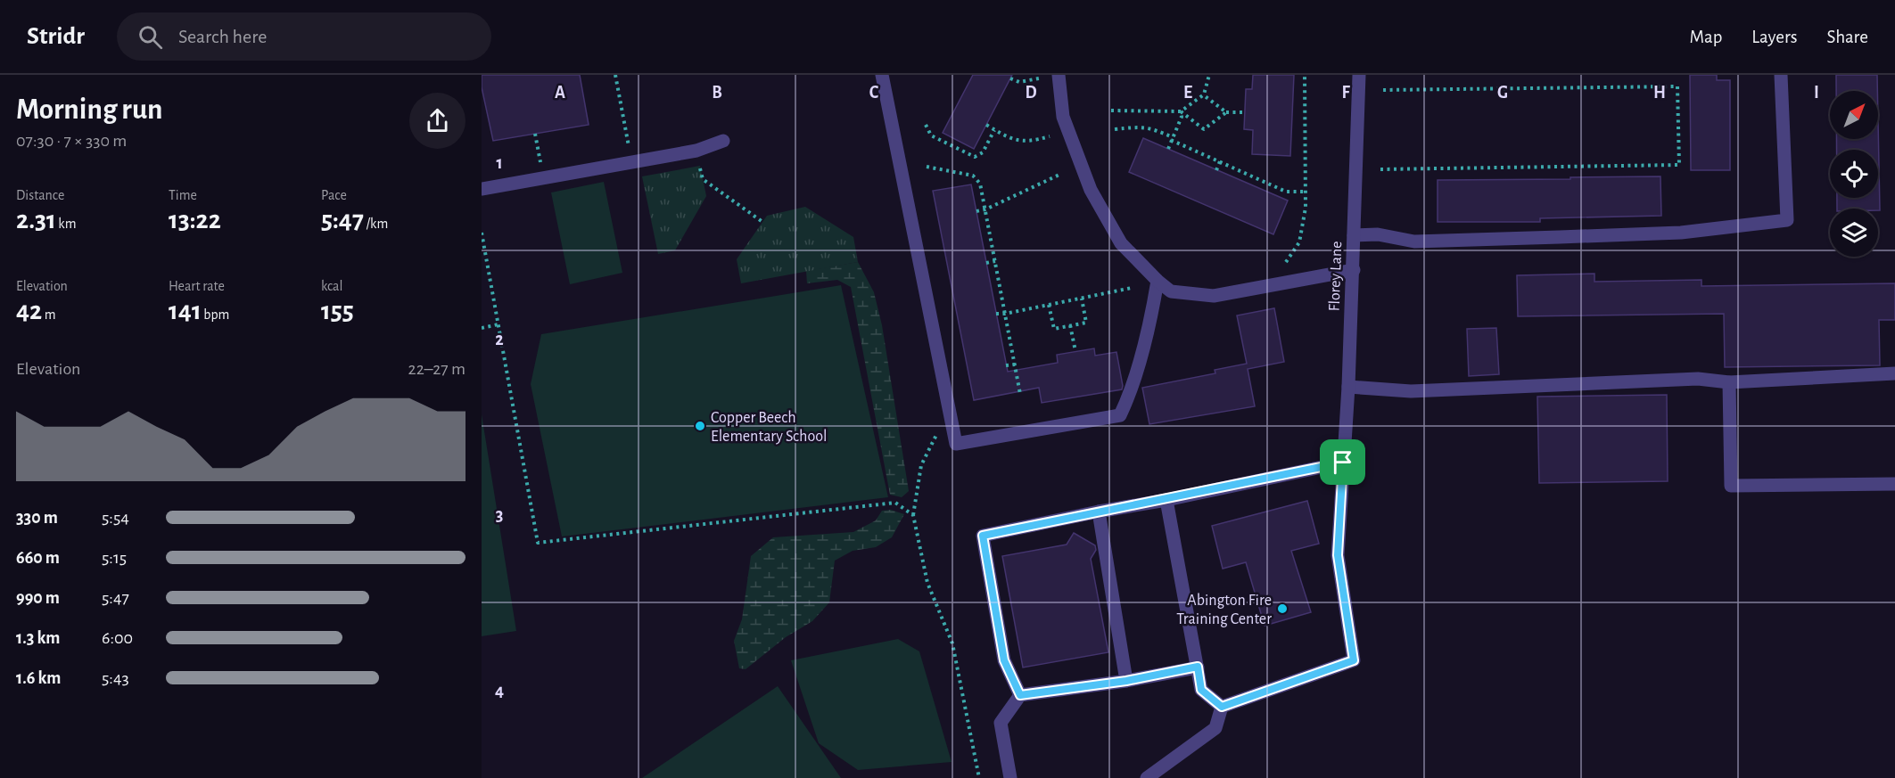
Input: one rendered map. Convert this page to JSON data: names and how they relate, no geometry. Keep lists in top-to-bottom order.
{
  "streets": {
    "street": ["Florey Lane"]
  },
  "places": ["Copper Beech Elementary School", "Abington Fire Training Center"],
  "north": "top right",
  "page": {
    "header": "Stridr",
    "search": "Search here",
    "nav": ["Map", "Layers", "Share"],
    "heading": ["Morning run", "07:30 · 7 × 330 m"],
    "stats": [
      ["Distance", "2.31 km"],
      ["Time", "13:22"],
      ["Pace", "5:47 /km"],
      ["Elevation", "42 m"],
      ["Heart rate", "141 bpm"],
      ["kcal", "155"]
    ],
    "chart": ["Elevation", "22–27 m"],
    "list": [
      {
        "name": "330 m",
        "note": "5:54"
      },
      {
        "name": "660 m",
        "note": "5:15"
      },
      {
        "name": "990 m",
        "note": "5:47"
      },
      {
        "name": "1.3 km",
        "note": "6:00"
      },
      {
        "name": "1.6 km",
        "note": "5:43"
      }
    ]
  },
  "grid": {
    "columns": [
      "A",
      "B",
      "C",
      "D",
      "E",
      "F",
      "G",
      "H",
      "I"
    ],
    "rows": [
      "1",
      "2",
      "3",
      "4"
    ]
  }
}
